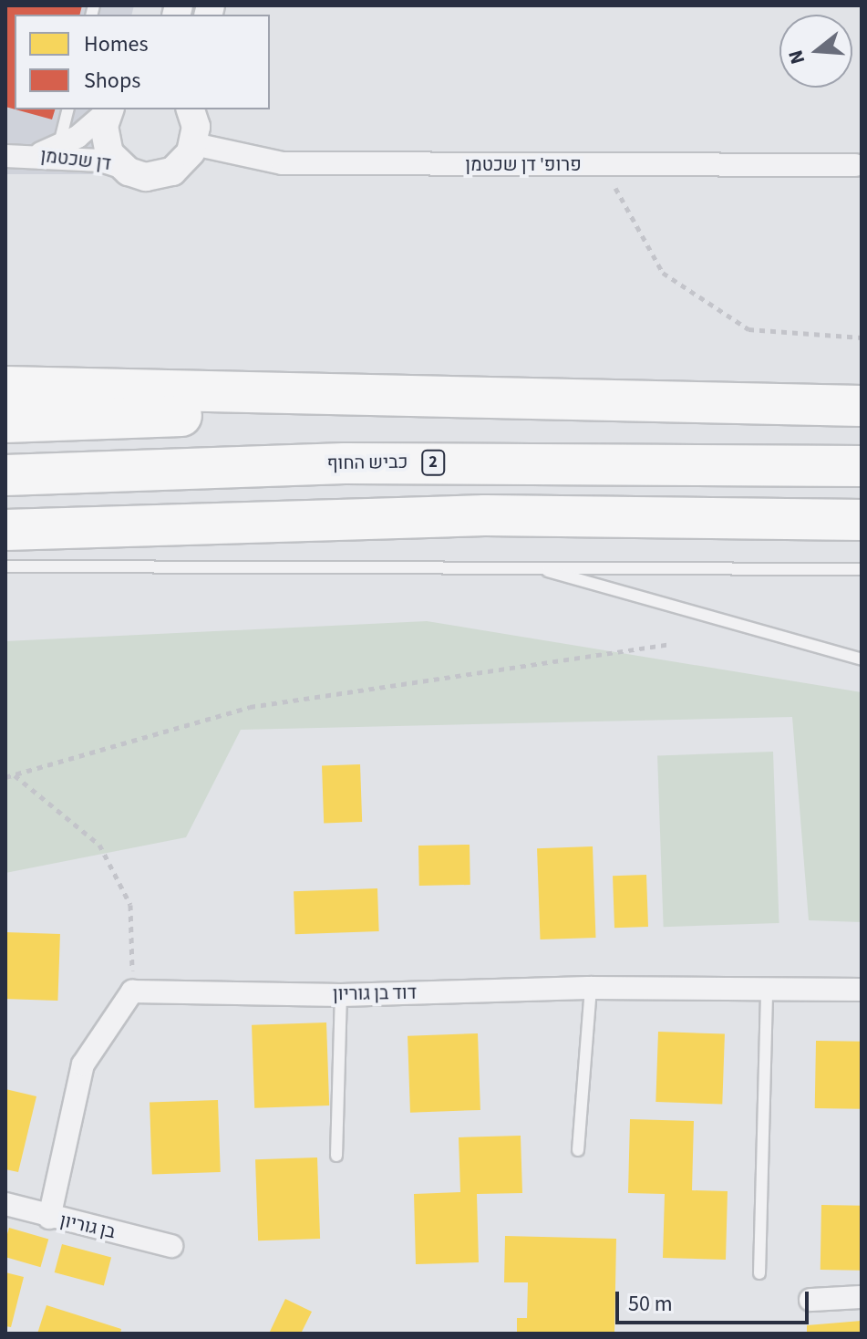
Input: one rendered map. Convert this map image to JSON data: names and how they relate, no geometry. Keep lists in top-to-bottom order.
{
  "streets": {
    "highway": ["2", "כביש החוף"],
    "street": [
      "דן שכטמן",
      "פרופ' דן שכטמן",
      "דוד בן גוריון",
      "בן גוריון"
    ]
  },
  "legend": ["Homes", "Shops"],
  "scale_bar": "50 m",
  "north": "left"
}
